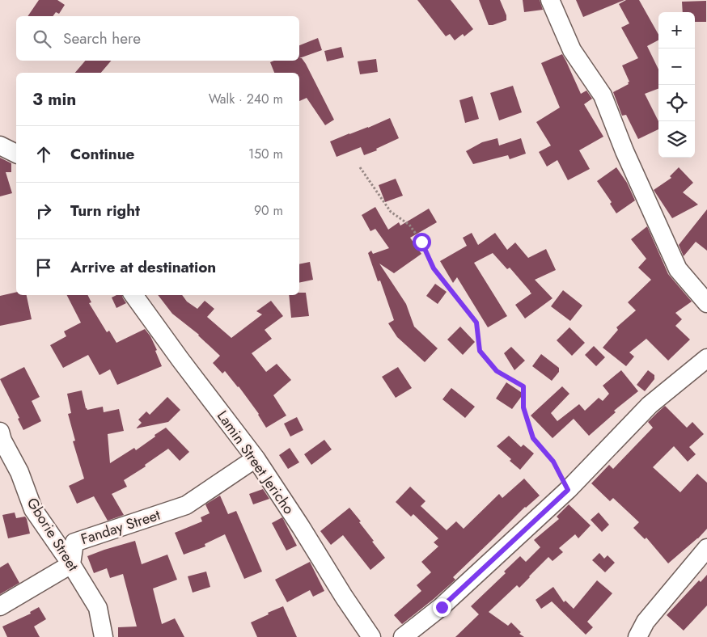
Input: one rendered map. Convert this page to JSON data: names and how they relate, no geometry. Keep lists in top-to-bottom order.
{
  "streets": {
    "street": ["Lamin Street Jericho", "Fanday Street", "Gborie Street"]
  },
  "crossings": [
    ["Lamin Street Jericho", "Fanday Street"],
    ["Fanday Street", "Gborie Street"]
  ],
  "page": {
    "map_buttons": ["+", "−"],
    "search": "Search here",
    "heading": ["3 min", "Walk · 240 m"],
    "list": [
      ["Continue", "150 m"],
      ["Turn right", "90 m"],
      "Arrive at destination"
    ]
  }
}
